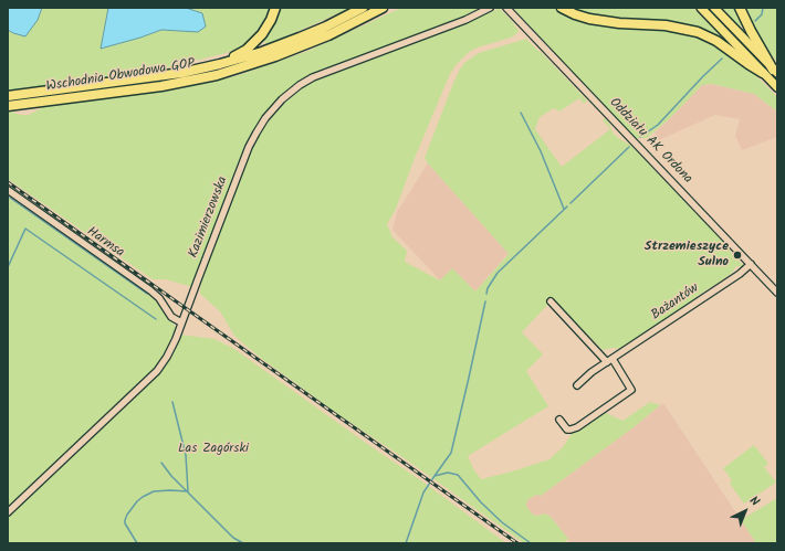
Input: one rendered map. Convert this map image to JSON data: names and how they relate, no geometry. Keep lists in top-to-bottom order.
{
  "streets": {
    "highway": ["Wschodnia Obwodowa GOP"],
    "street": [
      "Oddziału AK Ordona",
      "Kazimierzowska",
      "Harmsa",
      "Bażantów"
    ]
  },
  "crossings": [
    ["Oddziału AK Ordona", "Bażantów"],
    ["Kazimierzowska", "Harmsa"]
  ],
  "parks": ["Las Zagórski"],
  "places": ["Strzemieszyce Sulno"],
  "north": "top right"
}
